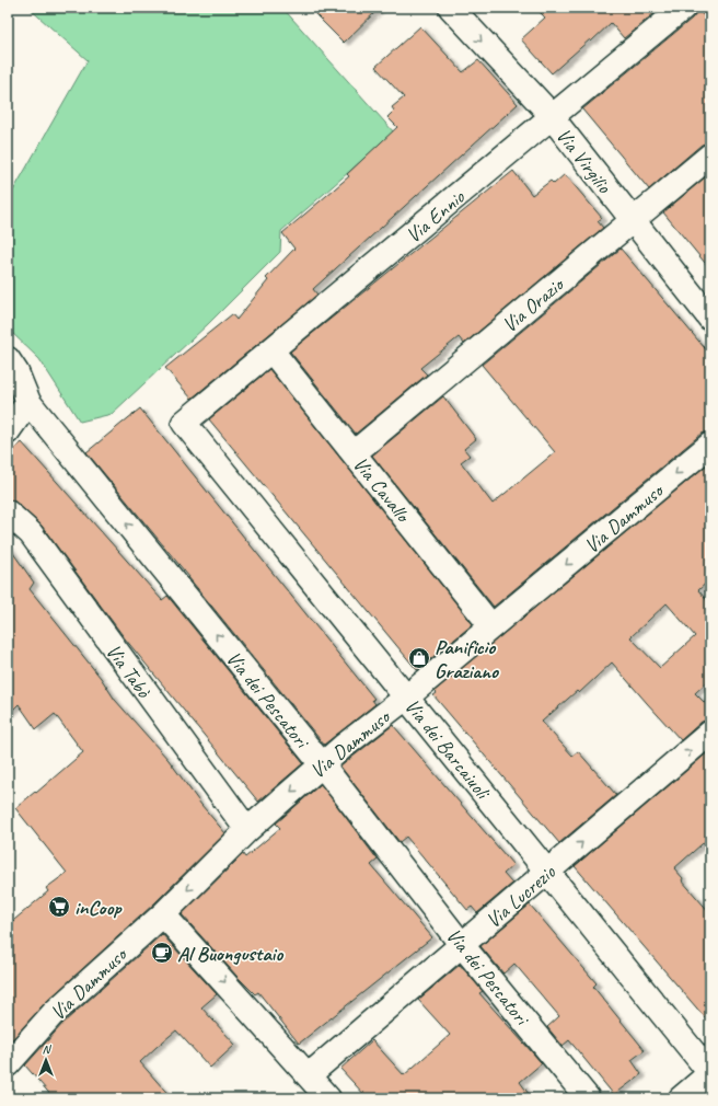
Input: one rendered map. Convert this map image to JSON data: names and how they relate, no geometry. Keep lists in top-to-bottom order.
{
  "streets": {
    "street": [
      "Via Virgilio",
      "Via Ennio",
      "Via Orazio",
      "Via Cavallo",
      "Via Dammuso",
      "Via Tabò",
      "Via dei Pescatori",
      "Via dei Barcaiuoli",
      "Via Lucrezio"
    ]
  },
  "crossings": [
    ["Via Virgilio", "Via Ennio"],
    ["Via Virgilio", "Via Orazio"],
    ["Via Ennio", "Via Cavallo"],
    ["Via Ennio", "Via dei Barcaiuoli"],
    ["Via Orazio", "Via Cavallo"],
    ["Via Cavallo", "Via Dammuso"],
    ["Via Dammuso", "Via Tabò"],
    ["Via Dammuso", "Via dei Pescatori"],
    ["Via Dammuso", "Via dei Barcaiuoli"],
    ["Via dei Pescatori", "Via Lucrezio"],
    ["Via dei Barcaiuoli", "Via Lucrezio"]
  ],
  "one_way": [
    "Via Virgilio",
    "Via Dammuso",
    "Via dei Pescatori",
    "Via Lucrezio"
  ],
  "places": {
    "shop": ["Panificio Graziano"],
    "supermarket": ["inCoop"],
    "cafe": ["Al Buongustaio"]
  },
  "north": "top"
}
